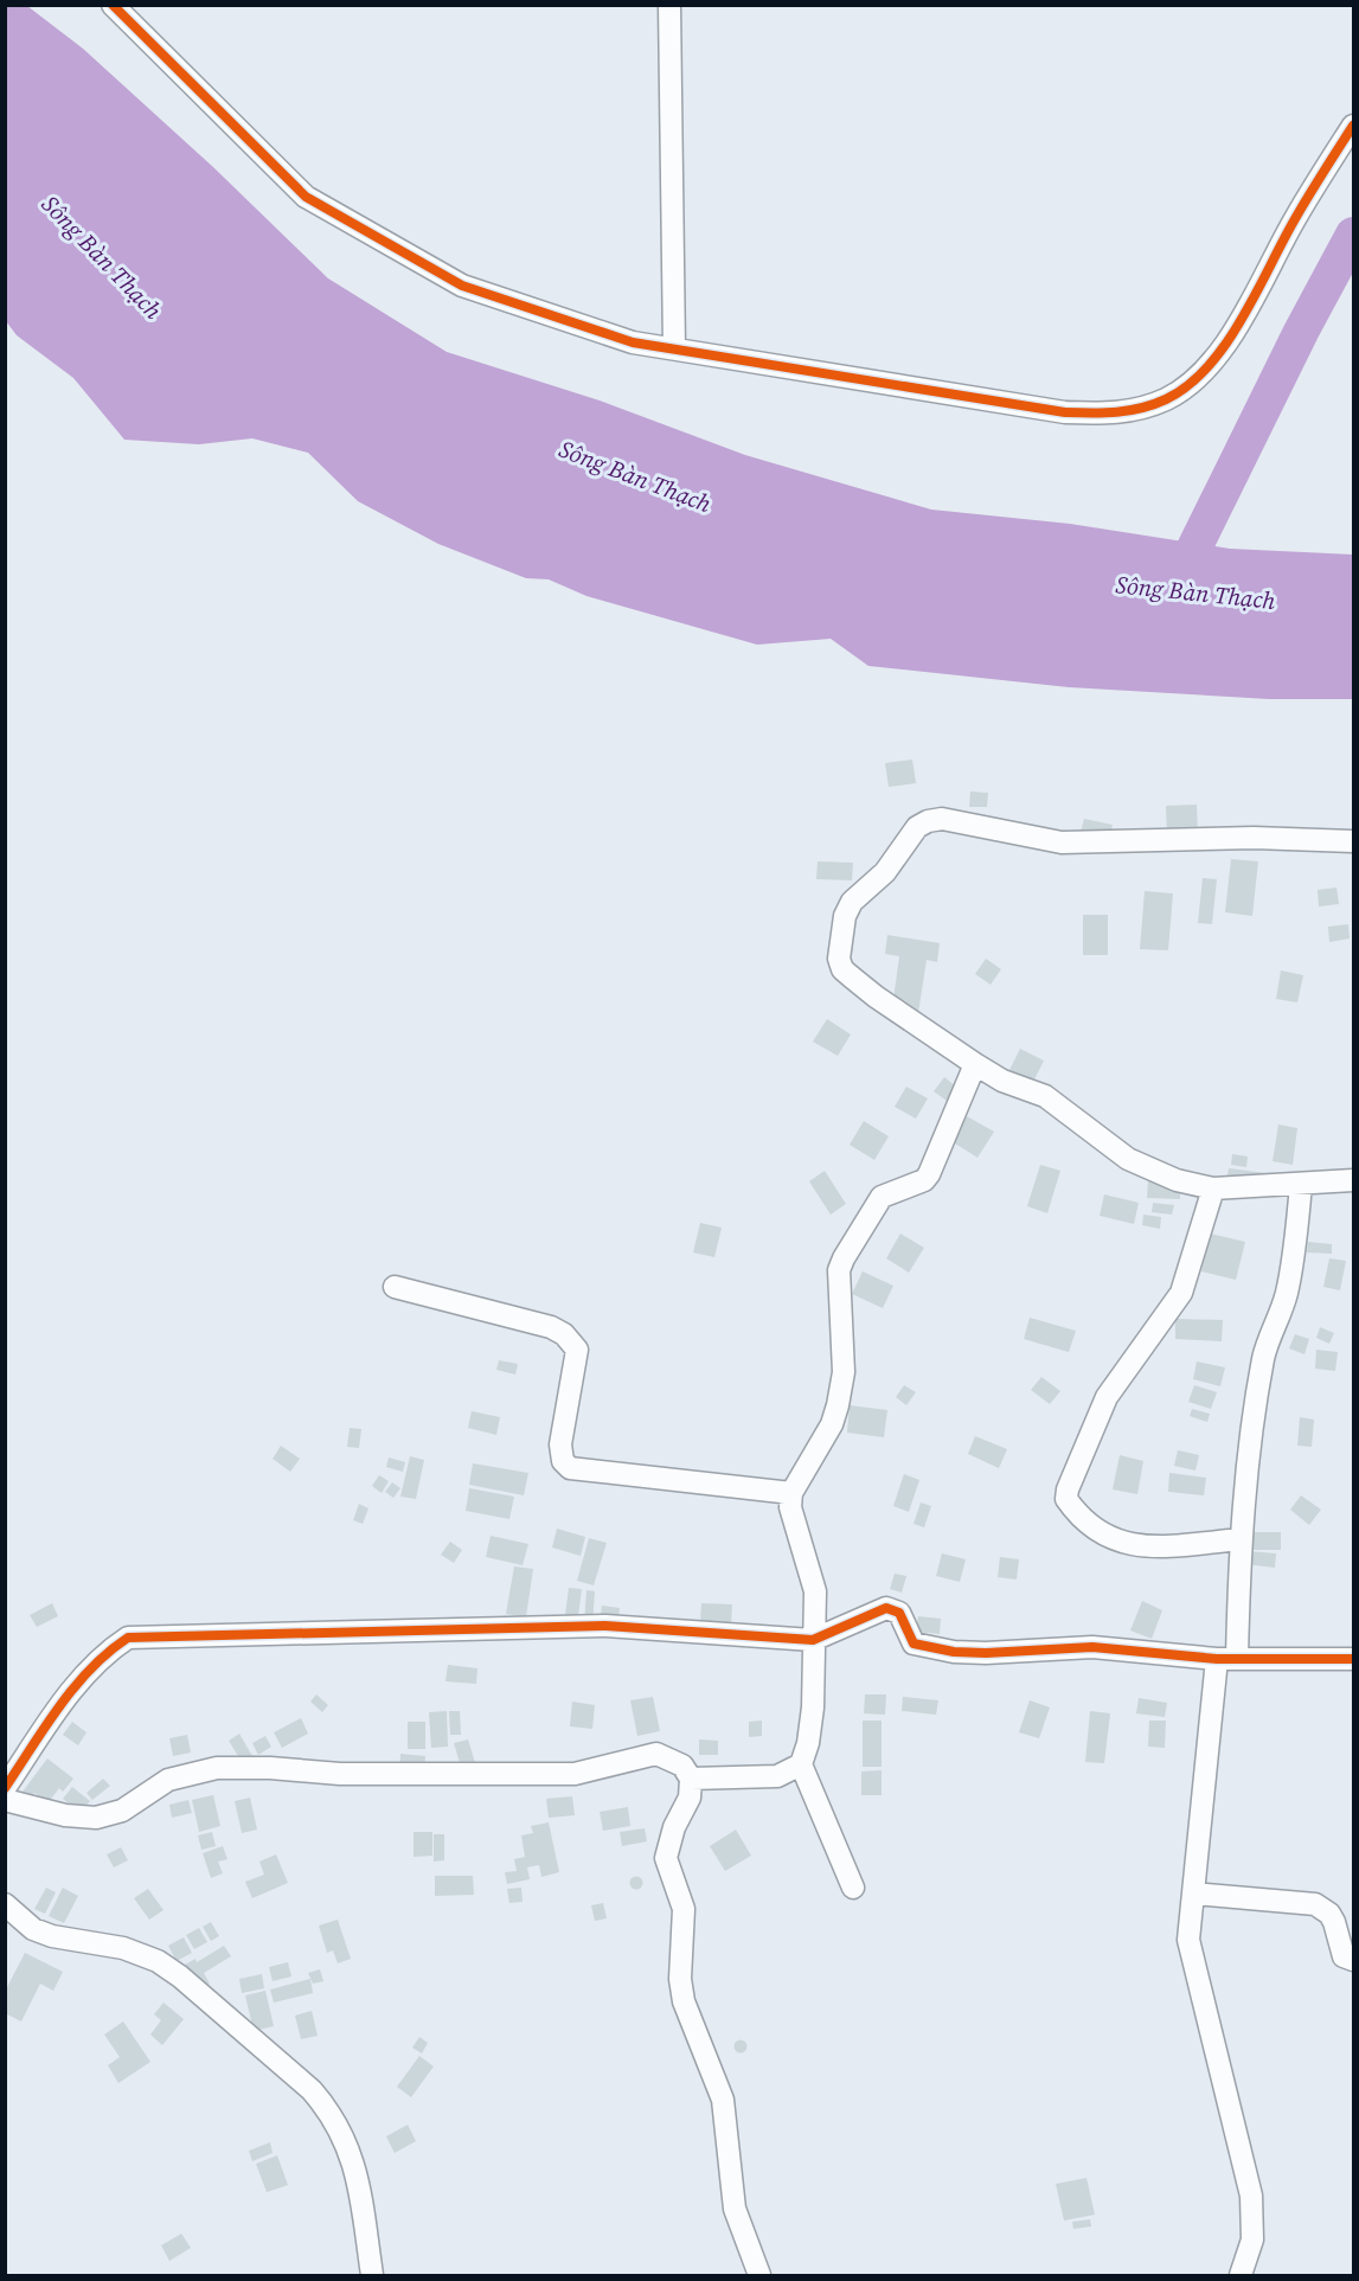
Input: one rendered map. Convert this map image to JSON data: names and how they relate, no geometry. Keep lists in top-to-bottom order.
{
  "water": ["Sông Bàn Thạch"]
}
